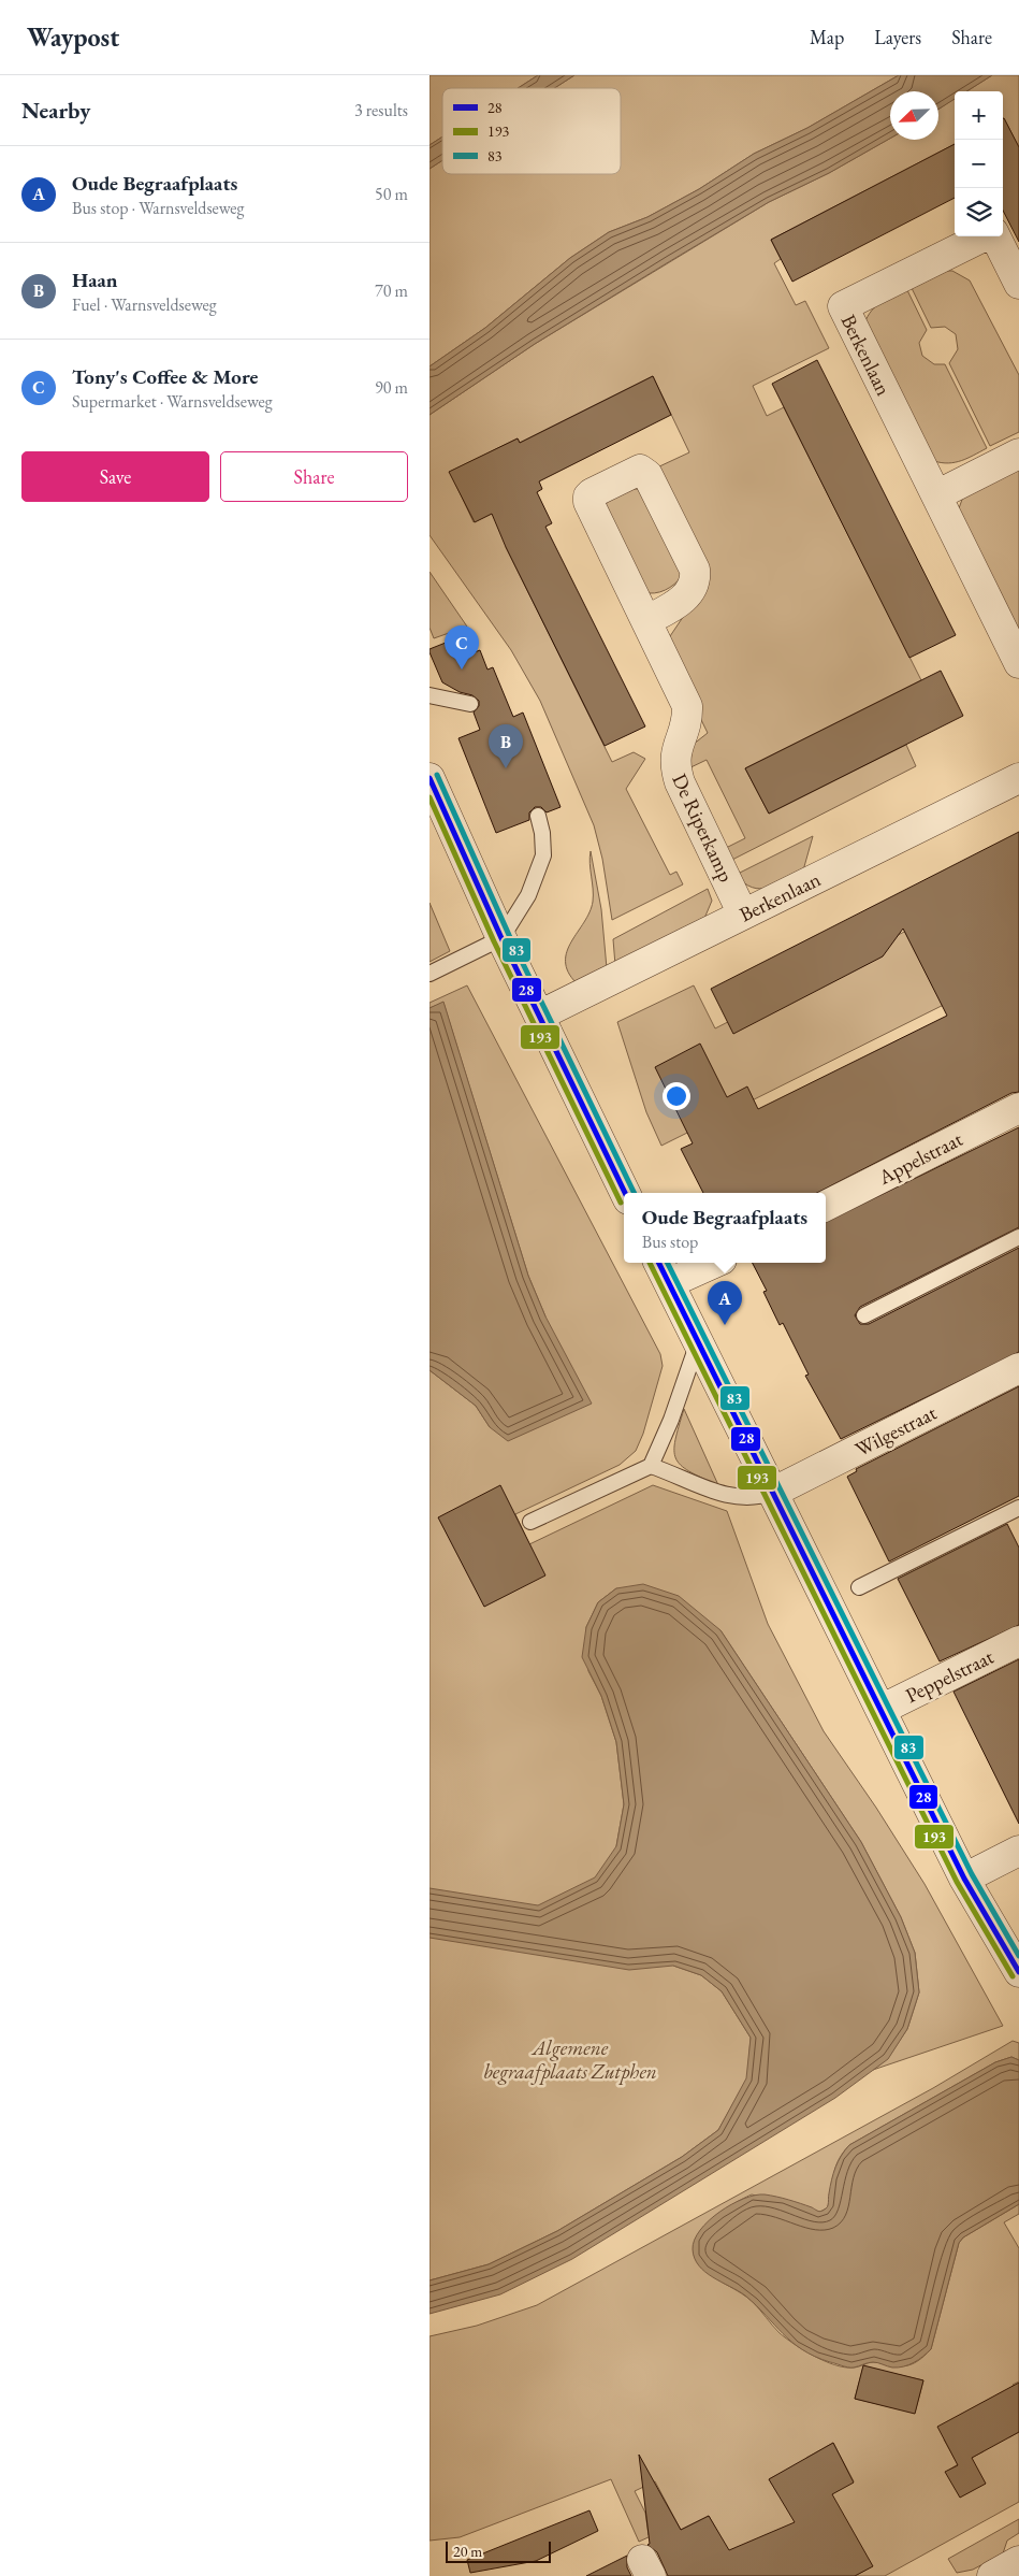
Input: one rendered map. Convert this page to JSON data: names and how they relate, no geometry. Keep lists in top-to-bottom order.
{
  "streets": {
    "street": [
      "Berkenlaan",
      "De Riperkamp",
      "Appelstraat",
      "Wilgestraat",
      "Peppelstraat"
    ]
  },
  "crossings": [
    ["Berkenlaan", "De Riperkamp"]
  ],
  "parks": ["Algemene begraafplaats Zutphen"],
  "lines": ["transit line 83", "transit line 28", "transit line 193"],
  "legend": ["28", "193", "83"],
  "scale_bar": "20 m",
  "north": "bottom left",
  "page": {
    "header": "Waypost",
    "nav": ["Map", "Layers", "Share"],
    "heading": ["Nearby", "3 results"],
    "map_buttons": ["+", "−"],
    "list": [
      {
        "mark": "A",
        "name": "Oude Begraafplaats",
        "note": "Bus stop · Warnsveldseweg",
        "value": "50 m"
      },
      {
        "mark": "B",
        "name": "Haan",
        "note": "Fuel · Warnsveldseweg",
        "value": "70 m"
      },
      {
        "mark": "C",
        "name": "Tony's Coffee & More",
        "note": "Supermarket · Warnsveldseweg",
        "value": "90 m"
      }
    ],
    "buttons": ["Save", "Share"],
    "pins": ["C", "B", "A"],
    "popup": ["Oude Begraafplaats", "Bus stop"],
    "scale": "20 m"
  }
}
